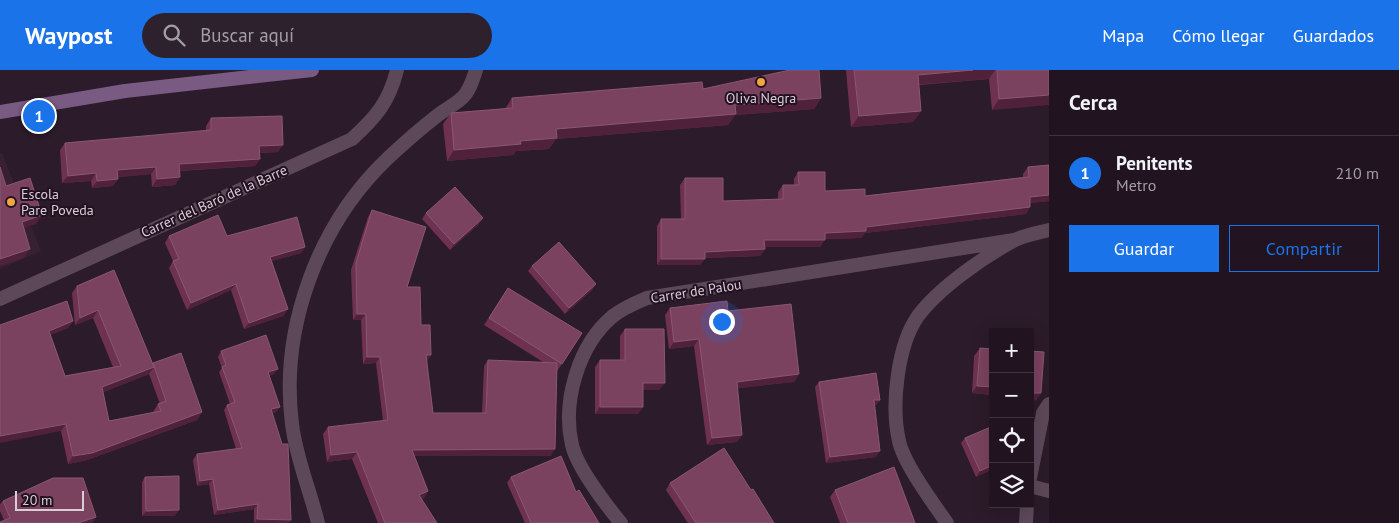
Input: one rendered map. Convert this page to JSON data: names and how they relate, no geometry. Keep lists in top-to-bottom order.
{
  "streets": {
    "street": ["Carrer del Baró de la Barre", "Carrer de Palou"]
  },
  "places": ["Oliva Negra", "Escola Pare Poveda"],
  "scale_bar": "20 m",
  "page": {
    "header": "Waypost",
    "search": "Buscar aquí",
    "nav": ["Mapa", "Cómo llegar", "Guardados"],
    "heading": "Cerca",
    "pins": "1",
    "list": [
      {
        "mark": "1",
        "name": "Penitents",
        "note": "Metro",
        "value": "210 m"
      }
    ],
    "buttons": ["Guardar", "Compartir"],
    "map_buttons": ["+", "−"],
    "scale": "20 m"
  }
}
